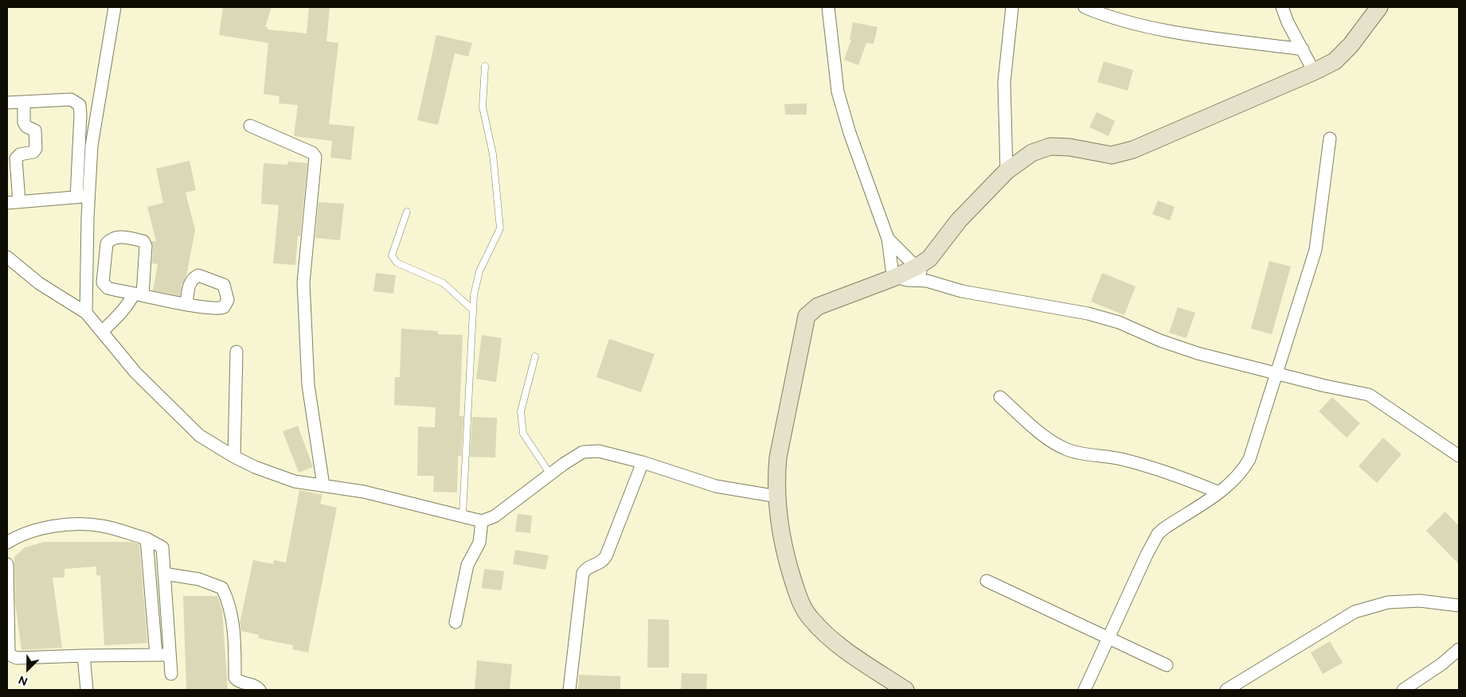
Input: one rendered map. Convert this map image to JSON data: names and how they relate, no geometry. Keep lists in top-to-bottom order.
{
  "north": "bottom left"
}
